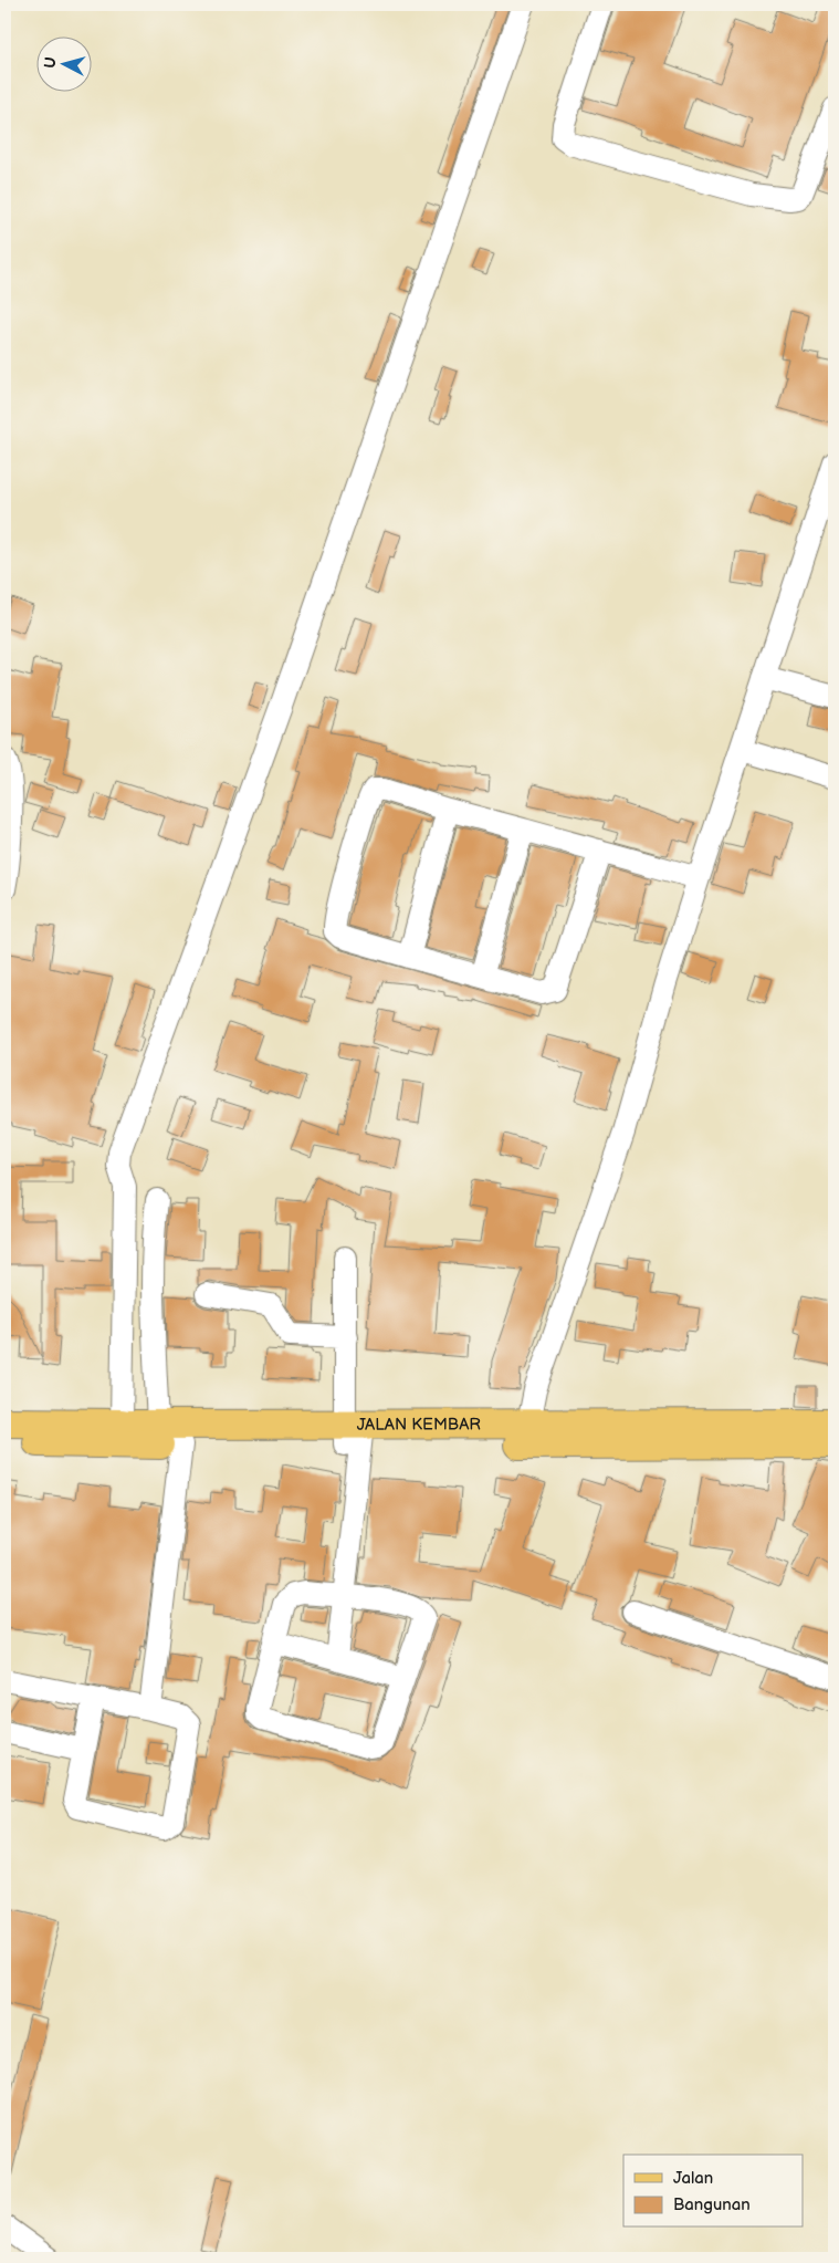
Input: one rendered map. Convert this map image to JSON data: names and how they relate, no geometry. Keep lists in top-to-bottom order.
{
  "streets": {
    "main road": ["JALAN KEMBAR"]
  },
  "legend": ["Jalan", "Bangunan"],
  "north": "left"
}
